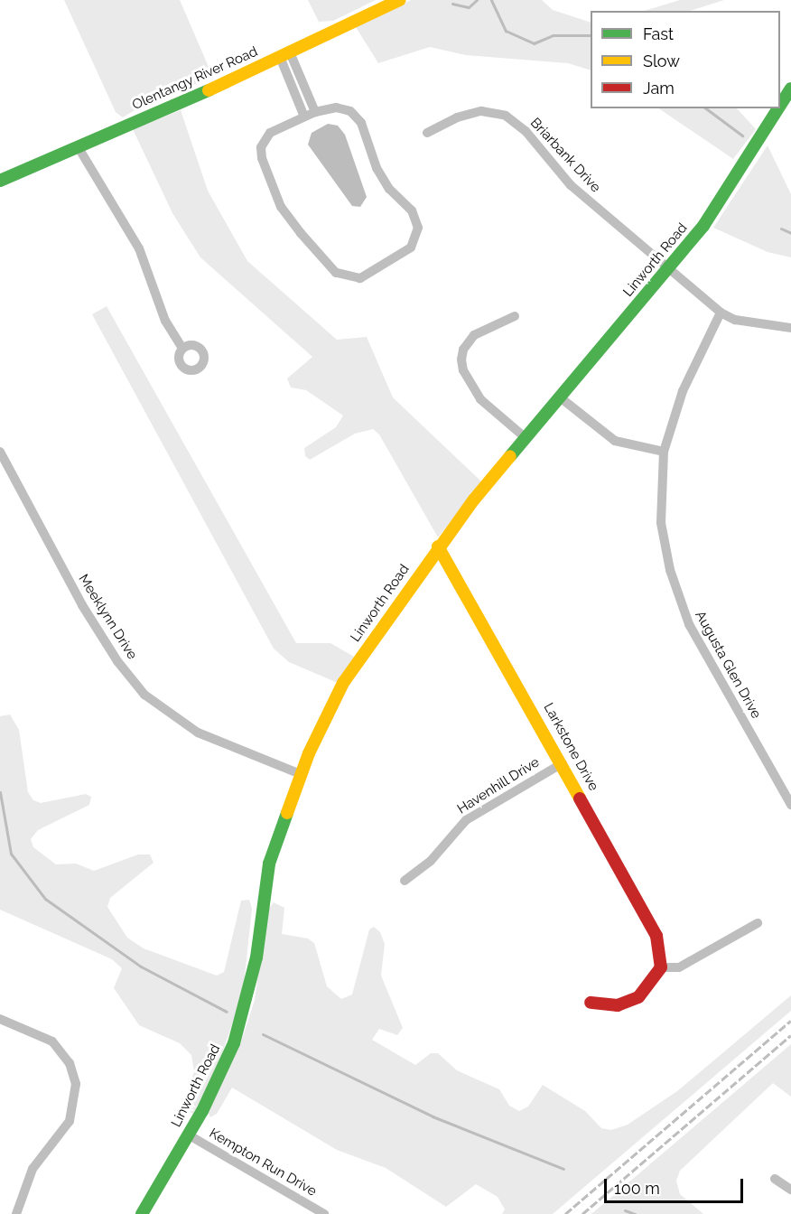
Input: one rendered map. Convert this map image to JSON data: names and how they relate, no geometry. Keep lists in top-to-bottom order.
{
  "streets": {
    "main road": ["Olentangy River Road", "Linworth Road", "Larkstone Drive"],
    "street": [
      "Briarbank Drive",
      "Meeklynn Drive",
      "Augusta Glen Drive",
      "Havenhill Drive",
      "Kempton Run Drive"
    ]
  },
  "crossings": [
    ["Briarbank Drive", "Linworth Road"],
    ["Briarbank Drive", "Augusta Glen Drive"],
    ["Linworth Road", "Meeklynn Drive"],
    ["Linworth Road", "Larkstone Drive"],
    ["Linworth Road", "Kempton Run Drive"],
    ["Larkstone Drive", "Havenhill Drive"]
  ],
  "legend": ["Fast", "Slow", "Jam"],
  "scale_bar": "100 m"
}
